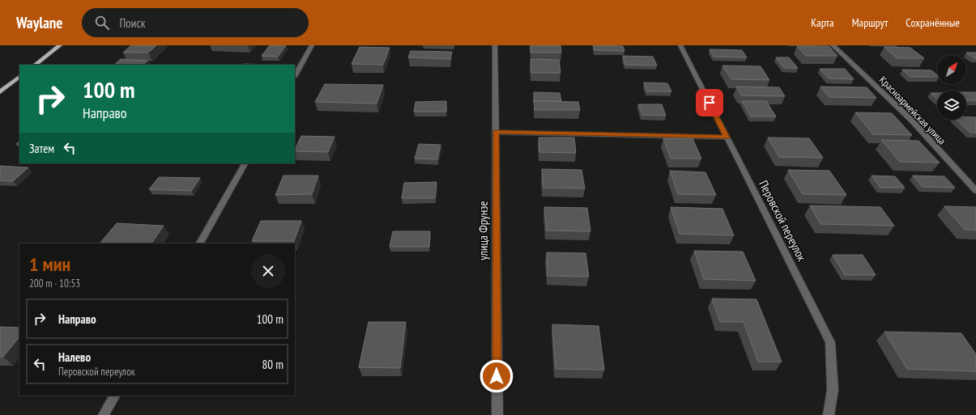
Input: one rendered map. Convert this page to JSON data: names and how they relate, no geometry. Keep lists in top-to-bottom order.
{
  "streets": {
    "street": ["Красноармейская улица", "Перовской переулок", "улица Фрунзе"]
  },
  "north": "top right",
  "page": {
    "header": "Waylane",
    "search": "Поиск",
    "nav": ["Карта", "Маршрут", "Сохранённые"],
    "turn": ["100 m", "Направо"],
    "then": "Затем",
    "heading": ["1 мин", "200 m · 10:53"],
    "list": [
      {
        "name": "Направо",
        "value": "100 m"
      },
      {
        "name": "Налево",
        "note": "Перовской переулок",
        "value": "80 m"
      }
    ]
  }
}
